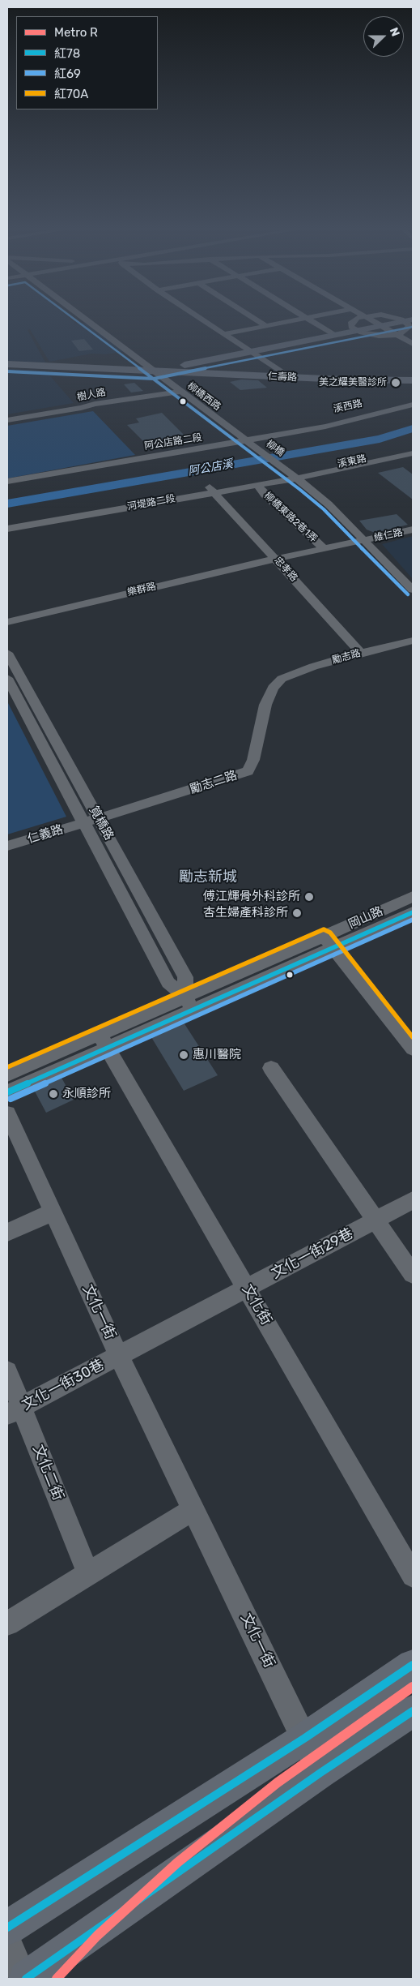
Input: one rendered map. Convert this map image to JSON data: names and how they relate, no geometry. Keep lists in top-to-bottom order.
{
  "streets": {
    "main road": ["仁壽路"],
    "street": [
      "樹人路",
      "柳橋西路",
      "溪西路",
      "阿公店路二段",
      "柳橋",
      "溪東路",
      "河堤路二段",
      "柳橋東路2巷1弄",
      "維仁路",
      "忠孝路",
      "樂群路",
      "勵志路",
      "勵志二路",
      "筧橋路",
      "仁義路",
      "岡山路",
      "文化一街29巷",
      "文化街",
      "文化一街",
      "文化一街30巷",
      "文化二街"
    ]
  },
  "crossings": [
    ["仁壽路", "柳橋西路"],
    ["樹人路", "柳橋西路"],
    ["柳橋西路", "阿公店路二段"],
    ["柳橋西路", "柳橋"],
    ["溪西路", "阿公店路二段"],
    ["阿公店路二段", "柳橋"],
    ["柳橋", "溪東路"],
    ["柳橋", "河堤路二段"],
    ["柳橋", "維仁路"],
    ["溪東路", "河堤路二段"],
    ["河堤路二段", "柳橋東路2巷1弄"],
    ["河堤路二段", "忠孝路"],
    ["柳橋東路2巷1弄", "維仁路"],
    ["柳橋東路2巷1弄", "樂群路"],
    ["維仁路", "樂群路"],
    ["忠孝路", "樂群路"],
    ["忠孝路", "勵志路"],
    ["勵志路", "勵志二路"],
    ["勵志二路", "筧橋路"],
    ["勵志二路", "仁義路"],
    ["筧橋路", "仁義路"],
    ["筧橋路", "岡山路"],
    ["岡山路", "文化街"],
    ["文化一街29巷", "文化街"],
    ["文化一街29巷", "文化一街"],
    ["文化一街29巷", "文化一街30巷"],
    ["文化一街", "文化一街30巷"],
    ["文化一街30巷", "文化二街"]
  ],
  "districts": ["勵志新城"],
  "water": ["阿公店溪"],
  "places": [
    "美之耀美醫診所",
    "傅江輝骨外科診所",
    "杏生婦產科診所",
    "惠川醫院",
    "永順診所"
  ],
  "lines": [
    "transit line 紅69",
    "transit line 紅78",
    "transit line 紅70A",
    "metro line R"
  ],
  "legend": [
    "Metro R",
    "紅78",
    "紅69",
    "紅70A"
  ],
  "north": "right"
}
